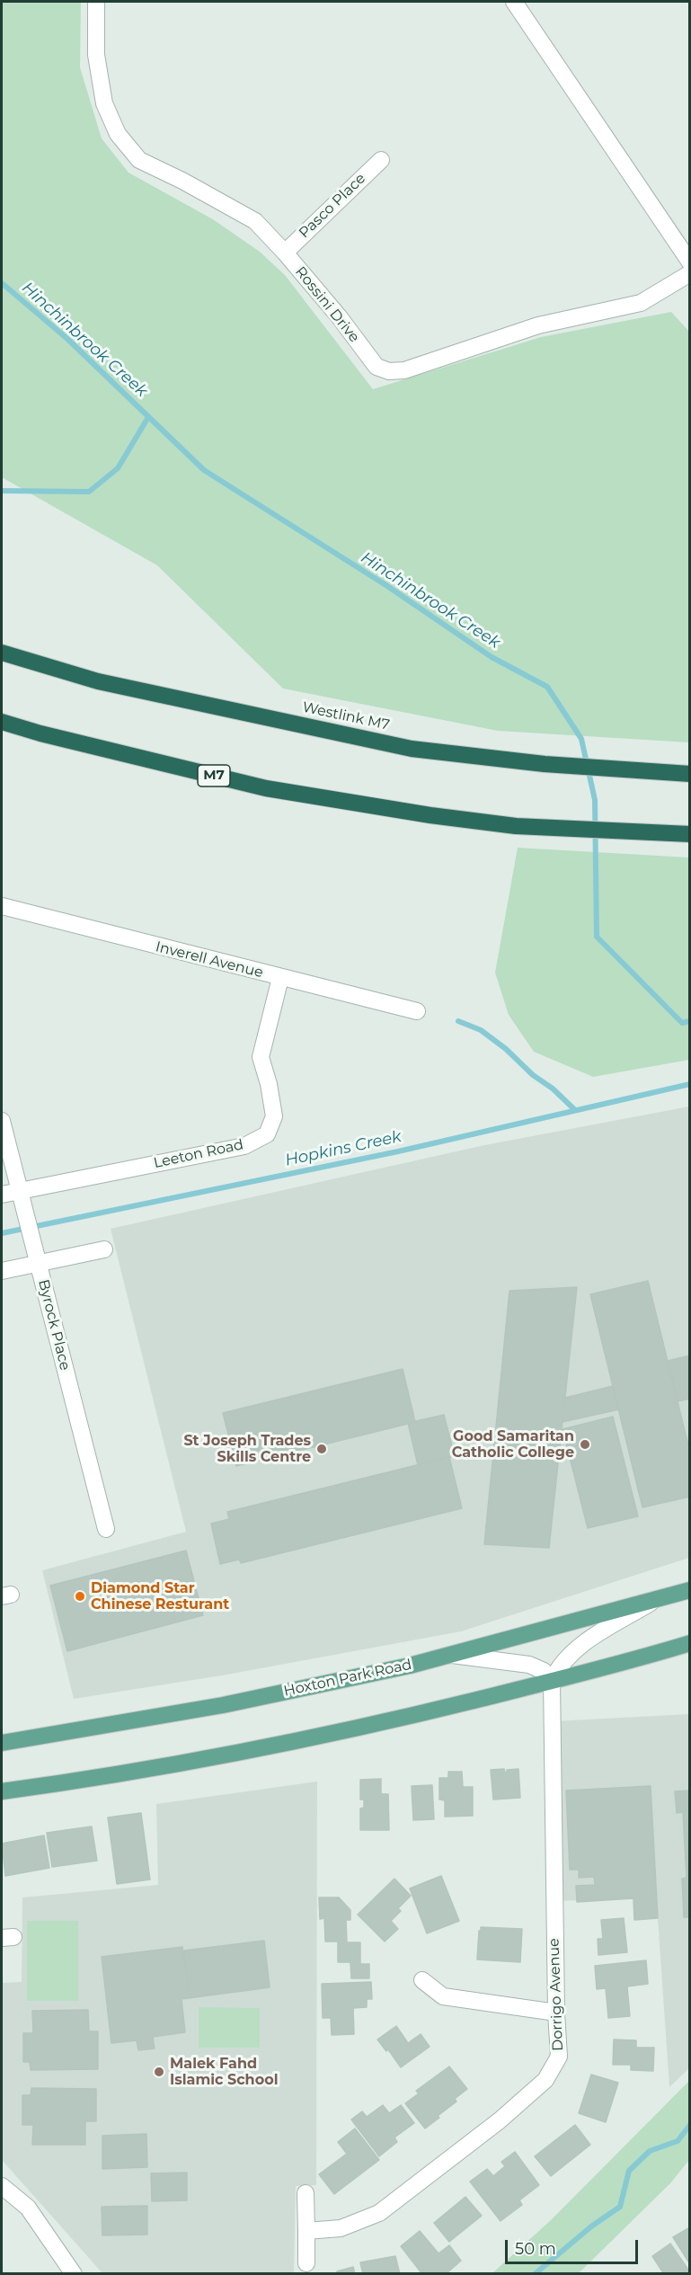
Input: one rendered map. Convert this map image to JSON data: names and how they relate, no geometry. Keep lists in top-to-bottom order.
{
  "streets": {
    "highway": ["Westlink M7", "M7"],
    "main road": ["Hoxton Park Road"],
    "street": [
      "Pasco Place",
      "Rossini Drive",
      "Inverell Avenue",
      "Leeton Road",
      "Byrock Place",
      "Dorrigo Avenue"
    ]
  },
  "crossings": [
    ["Pasco Place", "Rossini Drive"],
    ["Inverell Avenue", "Leeton Road"],
    ["Leeton Road", "Byrock Place"]
  ],
  "water": ["Hinchinbrook Creek", "Hopkins Creek"],
  "places": [
    "Good Samaritan Catholic College",
    "St Joseph Trades Skills Centre",
    "Diamond Star Chinese Resturant",
    "Malek Fahd Islamic School"
  ],
  "scale_bar": "50 m"
}
